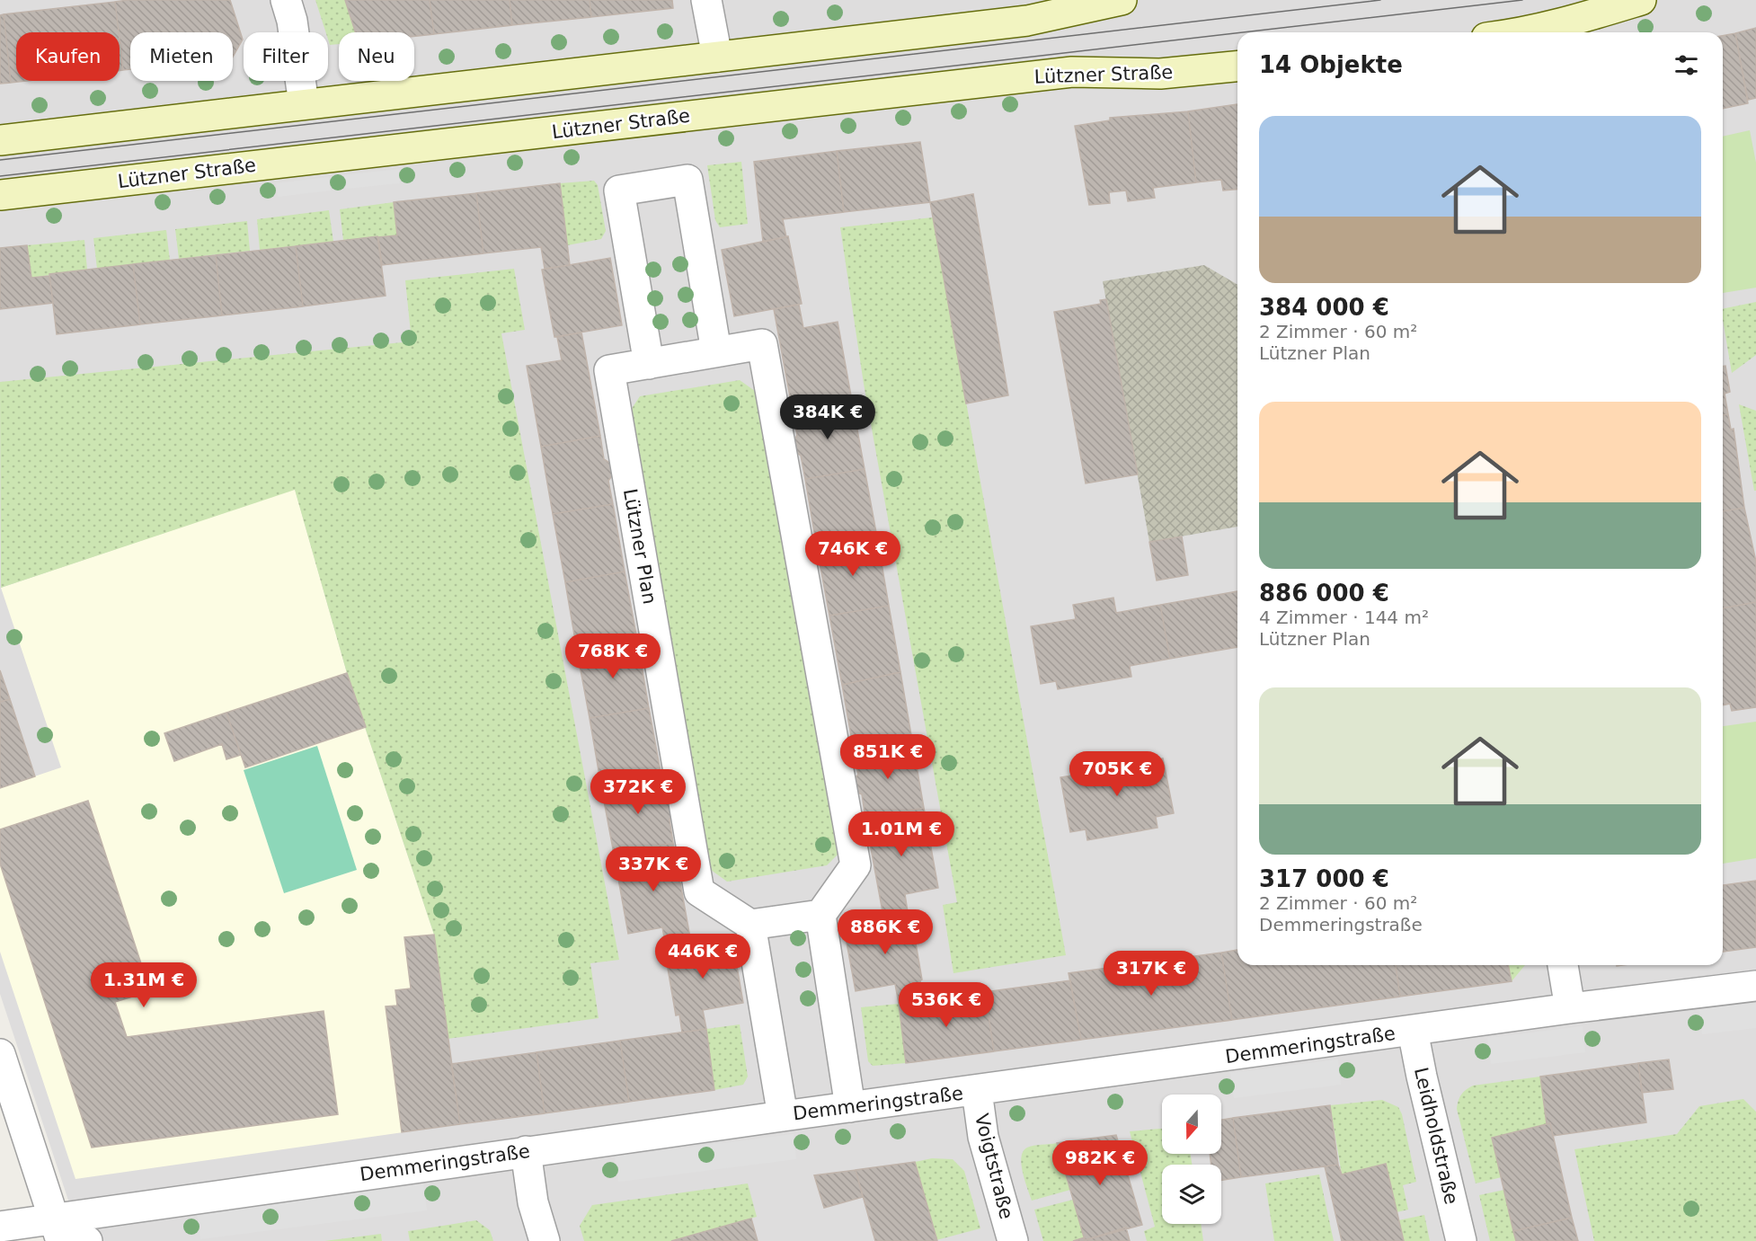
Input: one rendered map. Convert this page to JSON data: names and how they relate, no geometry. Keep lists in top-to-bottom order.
{
  "streets": {
    "main road": ["Lützner Straße"],
    "street": [
      "Lützner Plan",
      "Demmeringstraße",
      "Leidholdstraße",
      "Voigtstraße"
    ]
  },
  "crossings": [
    ["Demmeringstraße", "Leidholdstraße"],
    ["Demmeringstraße", "Voigtstraße"]
  ],
  "north": "bottom",
  "page": {
    "chip": [
      "Kaufen",
      "Mieten",
      "Filter",
      "Neu"
    ],
    "heading": "14 Objekte",
    "list": [
      {
        "name": "384 000 €",
        "note": "2 Zimmer · 60 m² · Lützner Plan"
      },
      {
        "name": "886 000 €",
        "note": "4 Zimmer · 144 m² · Lützner Plan"
      },
      {
        "name": "317 000 €",
        "note": "2 Zimmer · 60 m² · Demmeringstraße"
      }
    ],
    "price": [
      "384K €",
      "746K €",
      "768K €",
      "851K €",
      "705K €",
      "372K €",
      "1.01M €",
      "337K €",
      "886K €",
      "446K €",
      "317K €",
      "1.31M €",
      "536K €",
      "982K €"
    ]
  }
}
